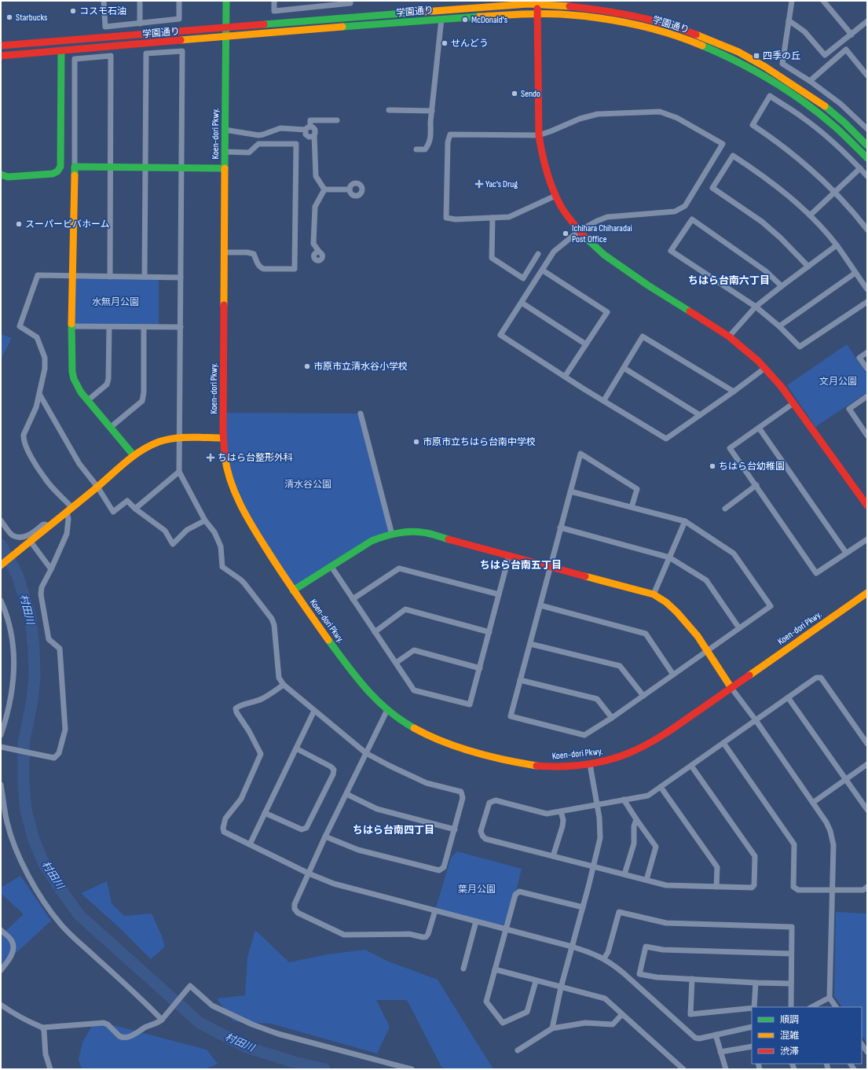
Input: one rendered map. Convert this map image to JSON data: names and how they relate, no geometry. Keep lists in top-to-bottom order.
{
  "streets": {
    "street": ["学園通り", "Koen-dori Pkwy."]
  },
  "crossings": [
    ["学園通り", "Koen-dori Pkwy."]
  ],
  "districts": ["ちはら台南六丁目", "ちはら台南五丁目", "ちはら台南四丁目"],
  "water": ["村田川"],
  "parks": [
    "水無月公園",
    "文月公園",
    "清水谷公園",
    "葉月公園"
  ],
  "places": {
    "other": [
      "コスモ石油",
      "Starbucks",
      "McDonald's",
      "せんどう",
      "Sendo",
      "スーパービバホーム",
      "Ichihara Chiharadai Post Office",
      "市原市立清水谷小学校",
      "市原市立ちはら台南中学校",
      "ちはら台幼稚園"
    ],
    "transit": ["四季の丘"],
    "health": ["Yac's Drug", "ちはら台整形外科"]
  },
  "legend": ["順調", "混雑", "渋滞"]
}
